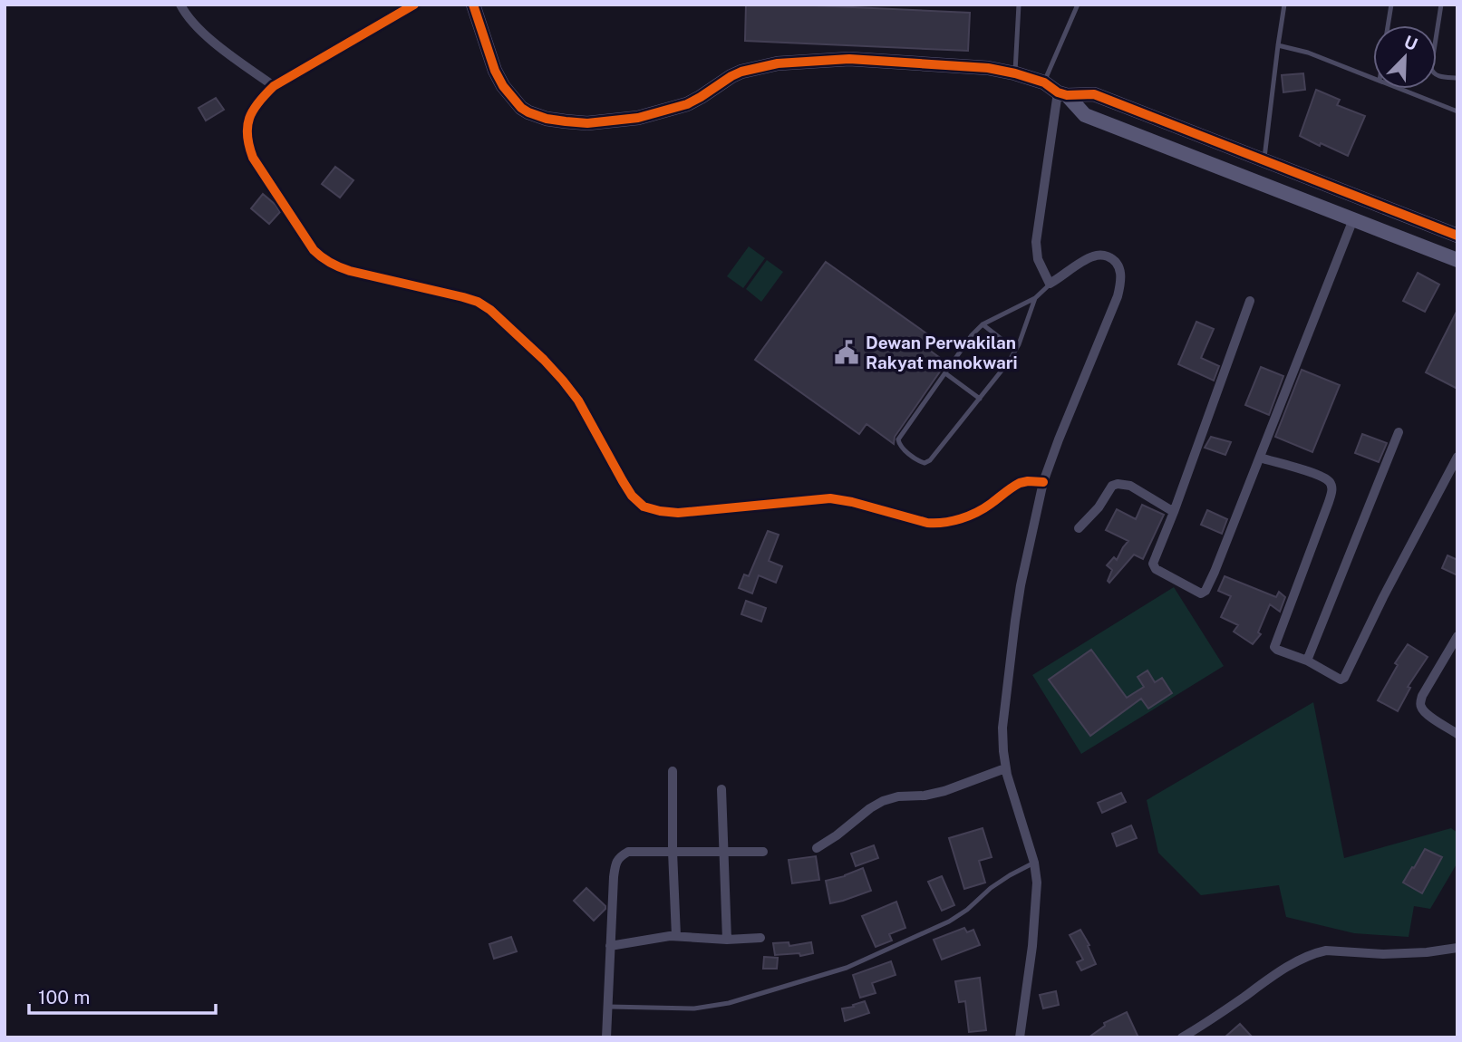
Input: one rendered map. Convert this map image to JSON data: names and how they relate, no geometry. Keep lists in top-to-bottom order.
{
  "places": {
    "public building": ["Dewan Perwakilan Rakyat manokwari"]
  },
  "scale_bar": "100 m",
  "north": "top right"
}
